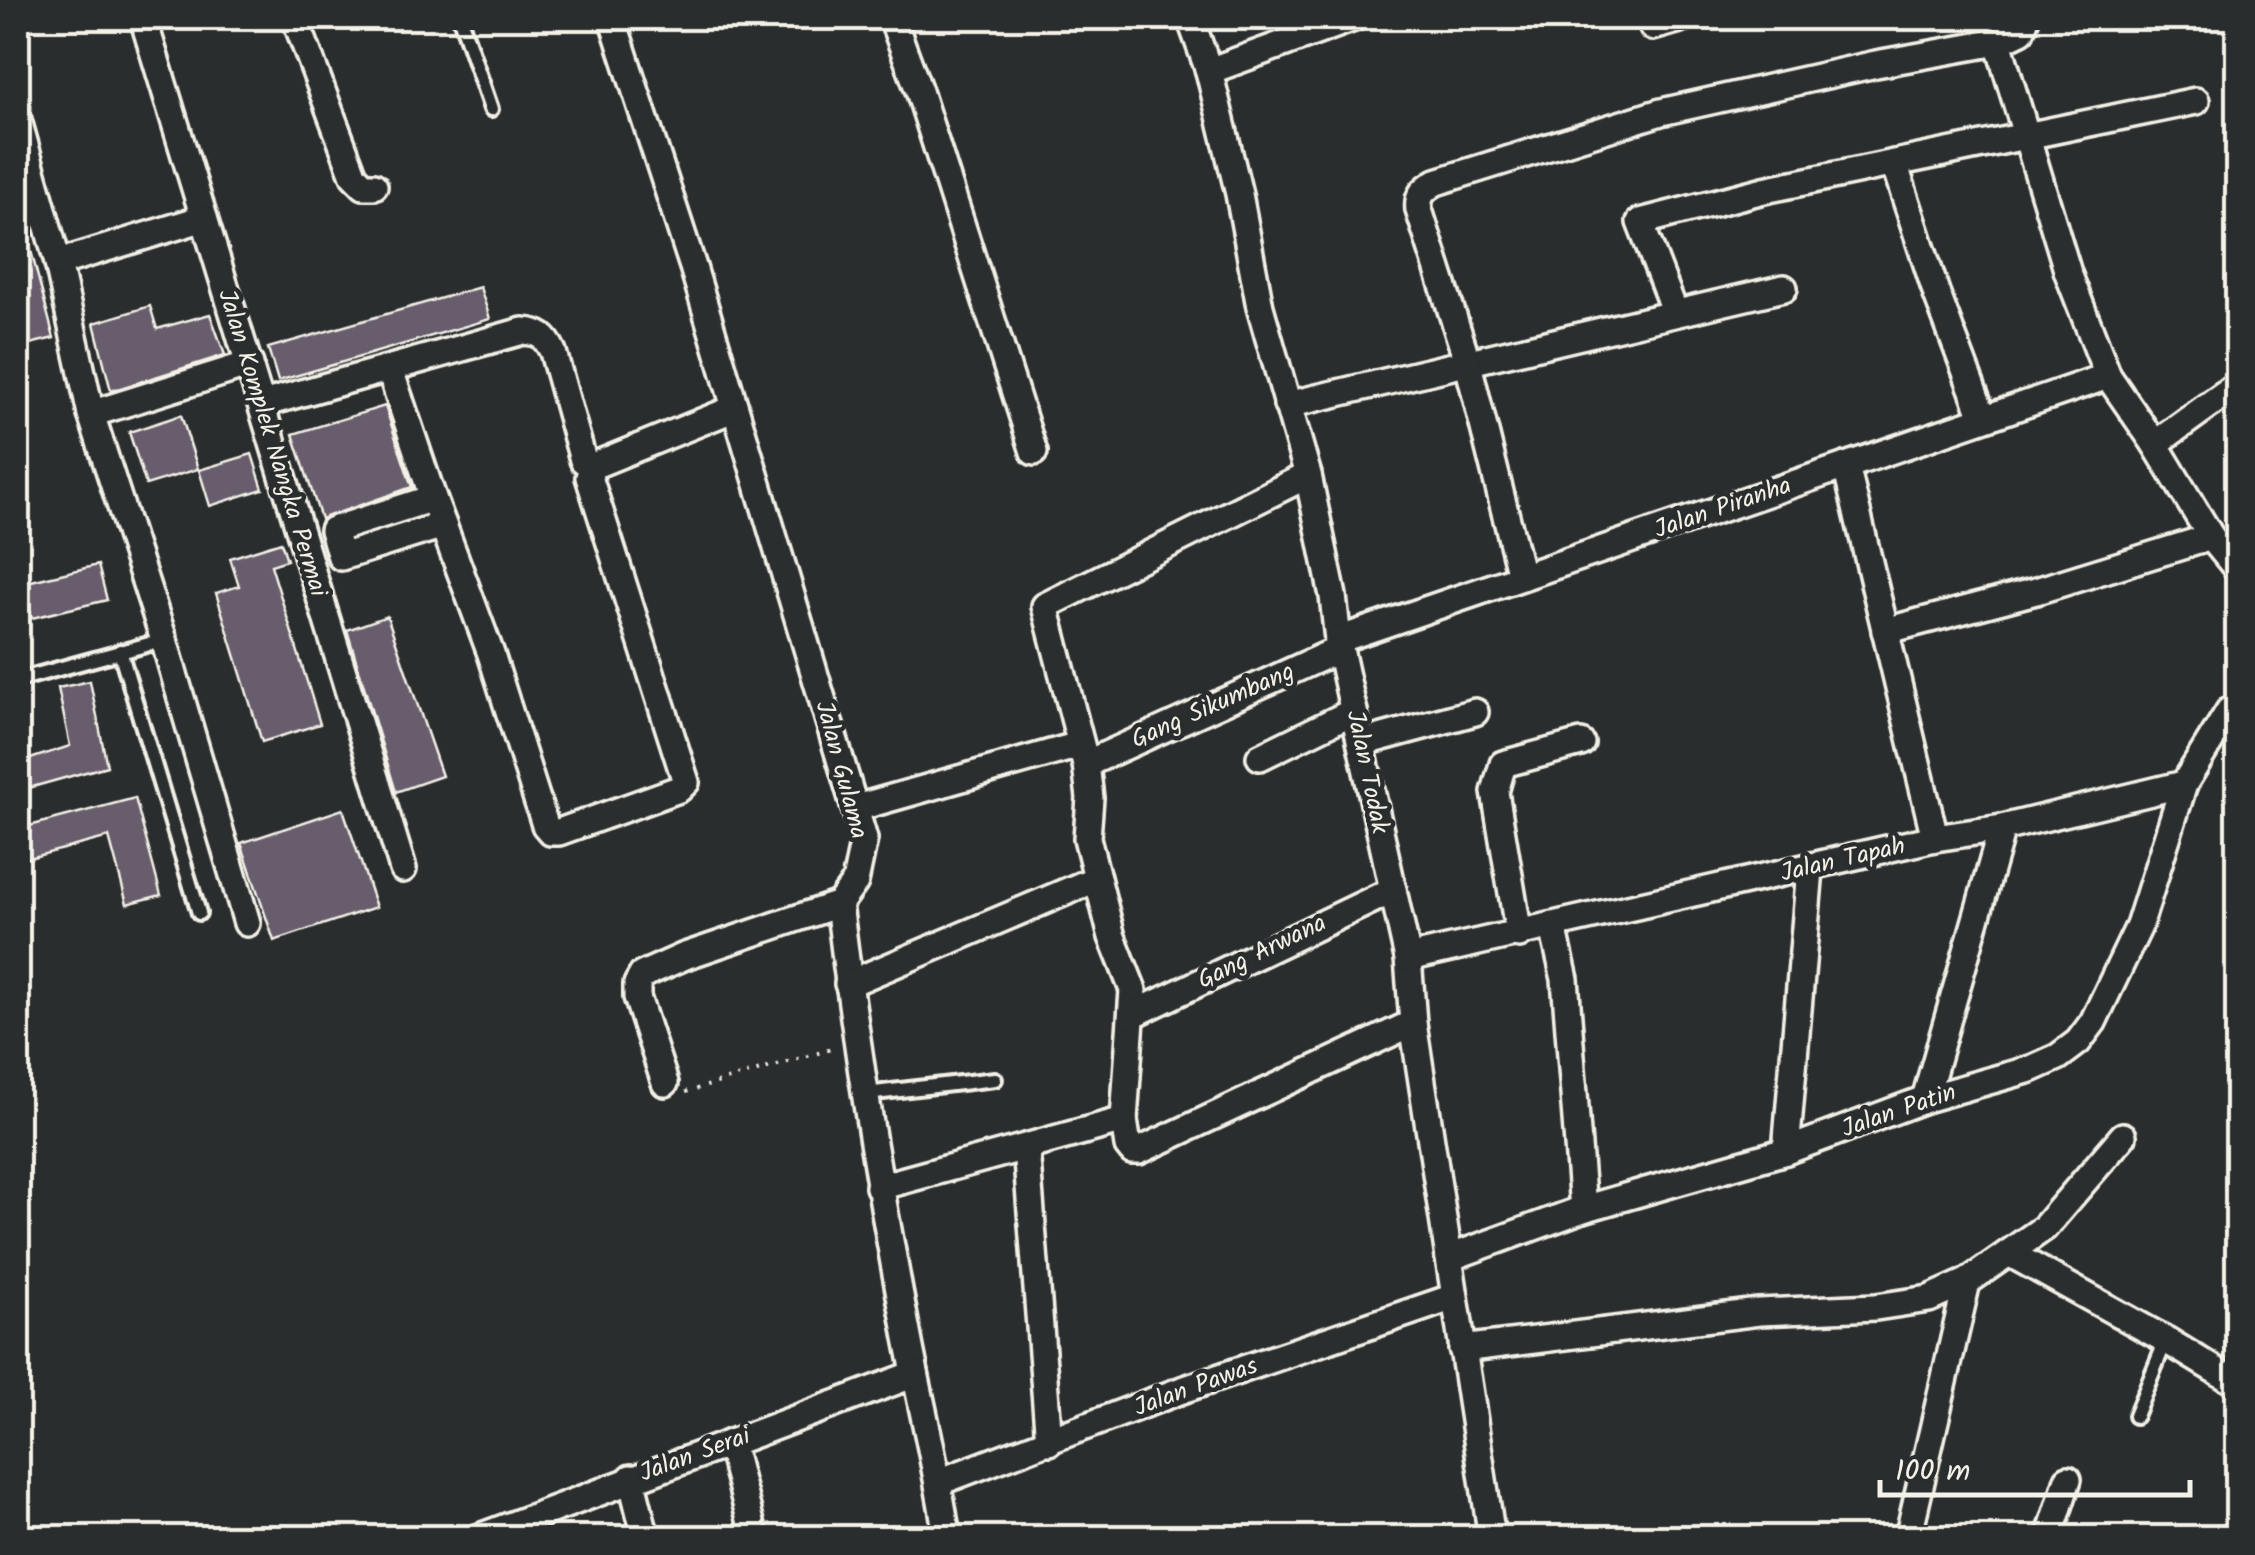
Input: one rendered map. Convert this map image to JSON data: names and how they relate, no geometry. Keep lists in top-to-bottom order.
{
  "streets": {
    "street": [
      "Jalan Komplek Nangka Permai",
      "Jalan Piranha",
      "Gang Sikumbang",
      "Jalan Gulama",
      "Jalan Todak",
      "Jalan Tapah",
      "Gang Arwana",
      "Jalan Patin",
      "Jalan Pawas",
      "Jalan Serai"
    ]
  },
  "crossings": [
    ["Jalan Piranha", "Gang Sikumbang"],
    ["Jalan Piranha", "Jalan Todak"],
    ["Gang Sikumbang", "Jalan Gulama"],
    ["Gang Sikumbang", "Jalan Todak"],
    ["Jalan Todak", "Jalan Tapah"],
    ["Jalan Todak", "Gang Arwana"],
    ["Jalan Todak", "Jalan Patin"],
    ["Jalan Todak", "Jalan Pawas"],
    ["Jalan Tapah", "Jalan Patin"]
  ],
  "scale_bar": "100 m"
}
